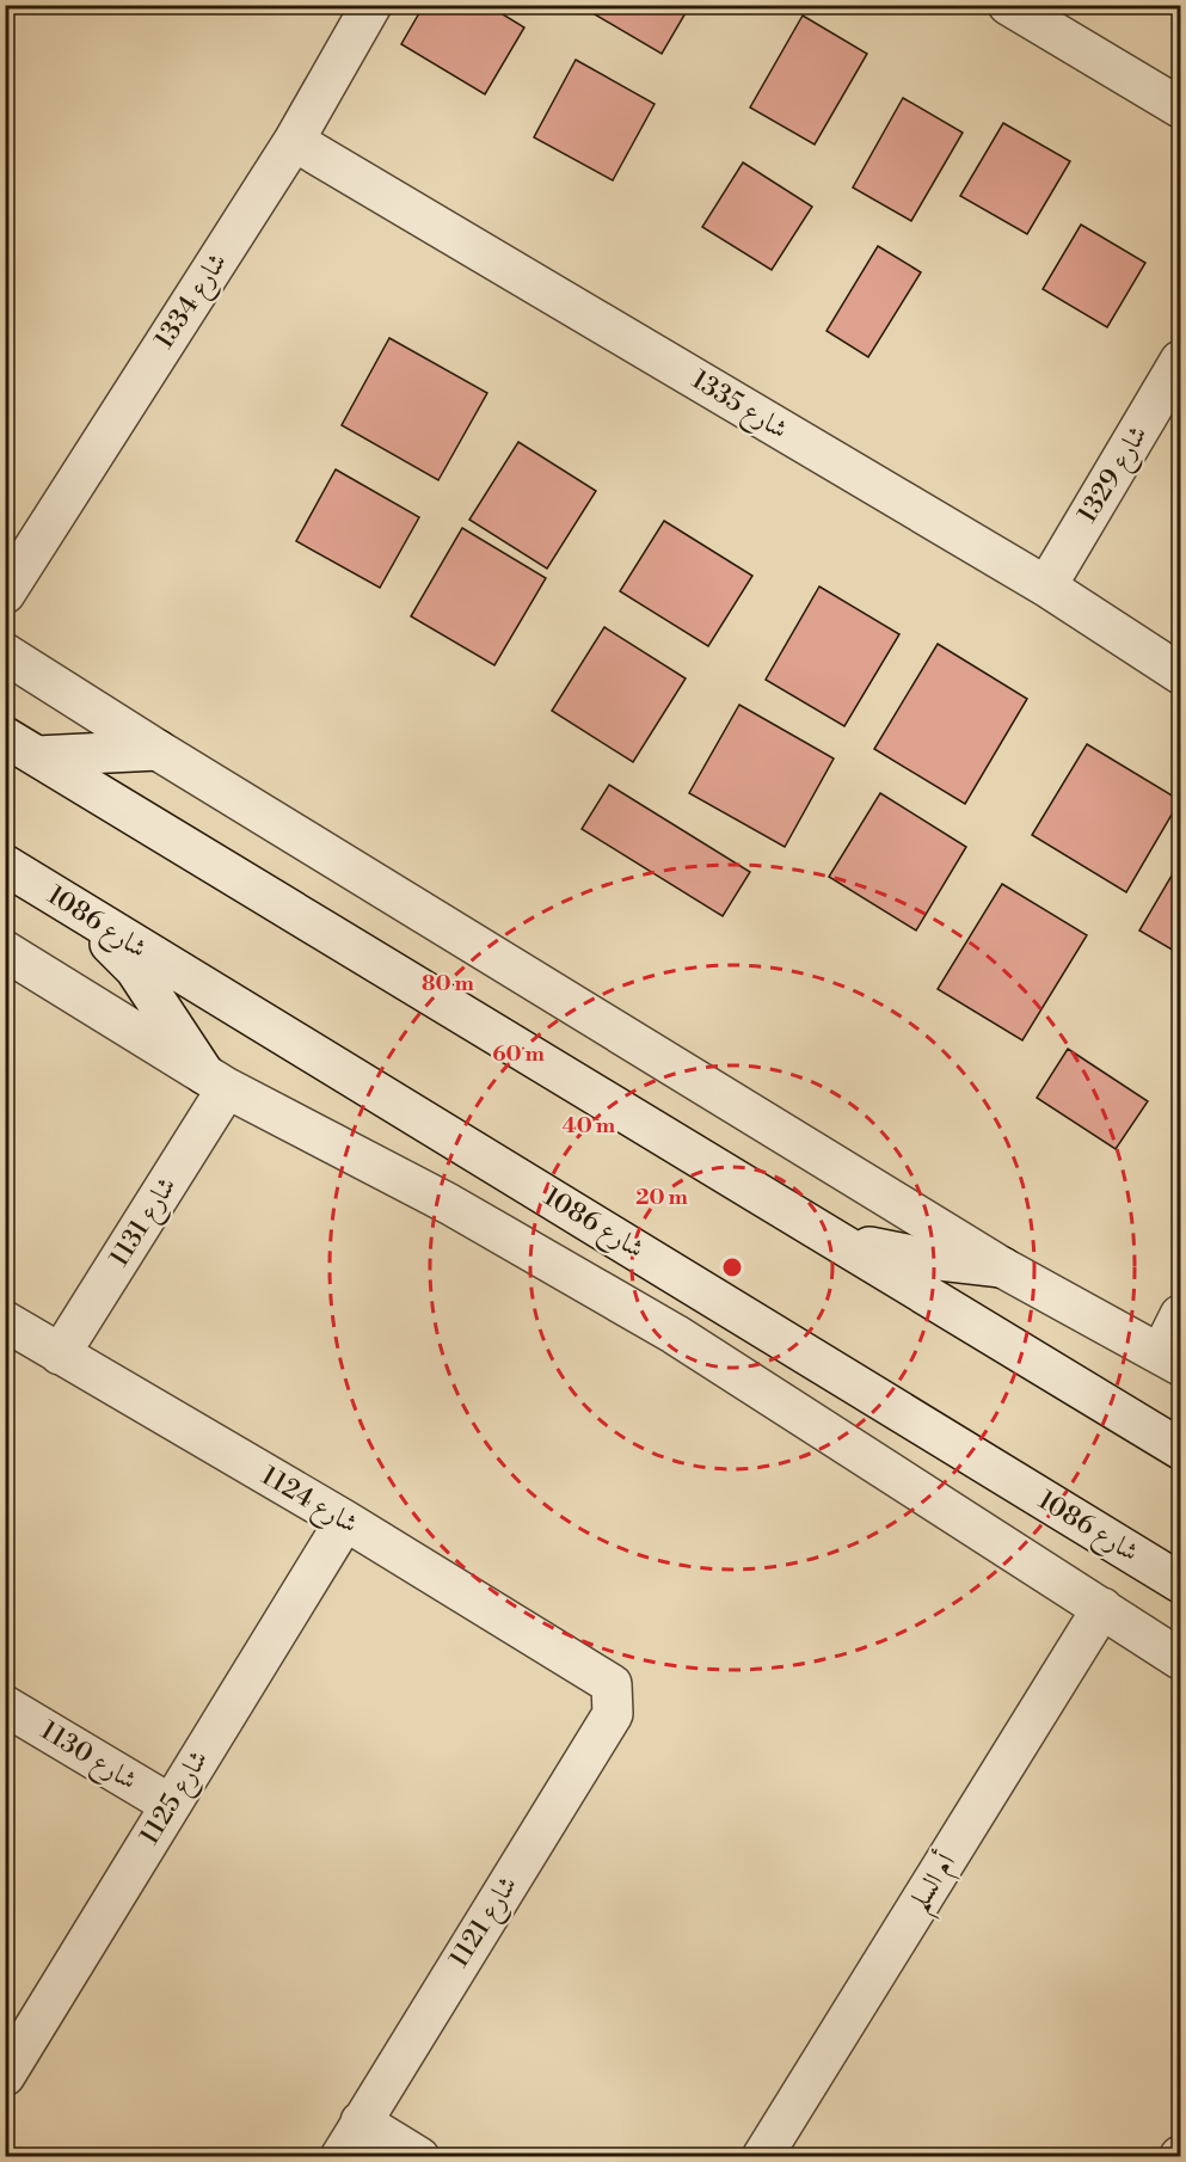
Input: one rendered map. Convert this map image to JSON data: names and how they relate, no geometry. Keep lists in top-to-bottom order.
{
  "streets": {
    "street": [
      "شارع 1334",
      "شارع 1335",
      "شارع 1329",
      "شارع 1086",
      "شارع 1131",
      "شارع 1124",
      "شارع 1130",
      "شارع 1125",
      "أم السلم",
      "شارع 1121"
    ]
  },
  "crossings": [
    ["شارع 1334", "شارع 1335"],
    ["شارع 1335", "شارع 1329"],
    ["شارع 1086", "شارع 1131"],
    ["شارع 1086", "أم السلم"],
    ["شارع 1131", "شارع 1124"],
    ["شارع 1124", "شارع 1125"],
    ["شارع 1124", "شارع 1121"],
    ["شارع 1130", "شارع 1125"]
  ],
  "rings": [
    "80 m",
    "60 m",
    "40 m",
    "20 m"
  ]
}
